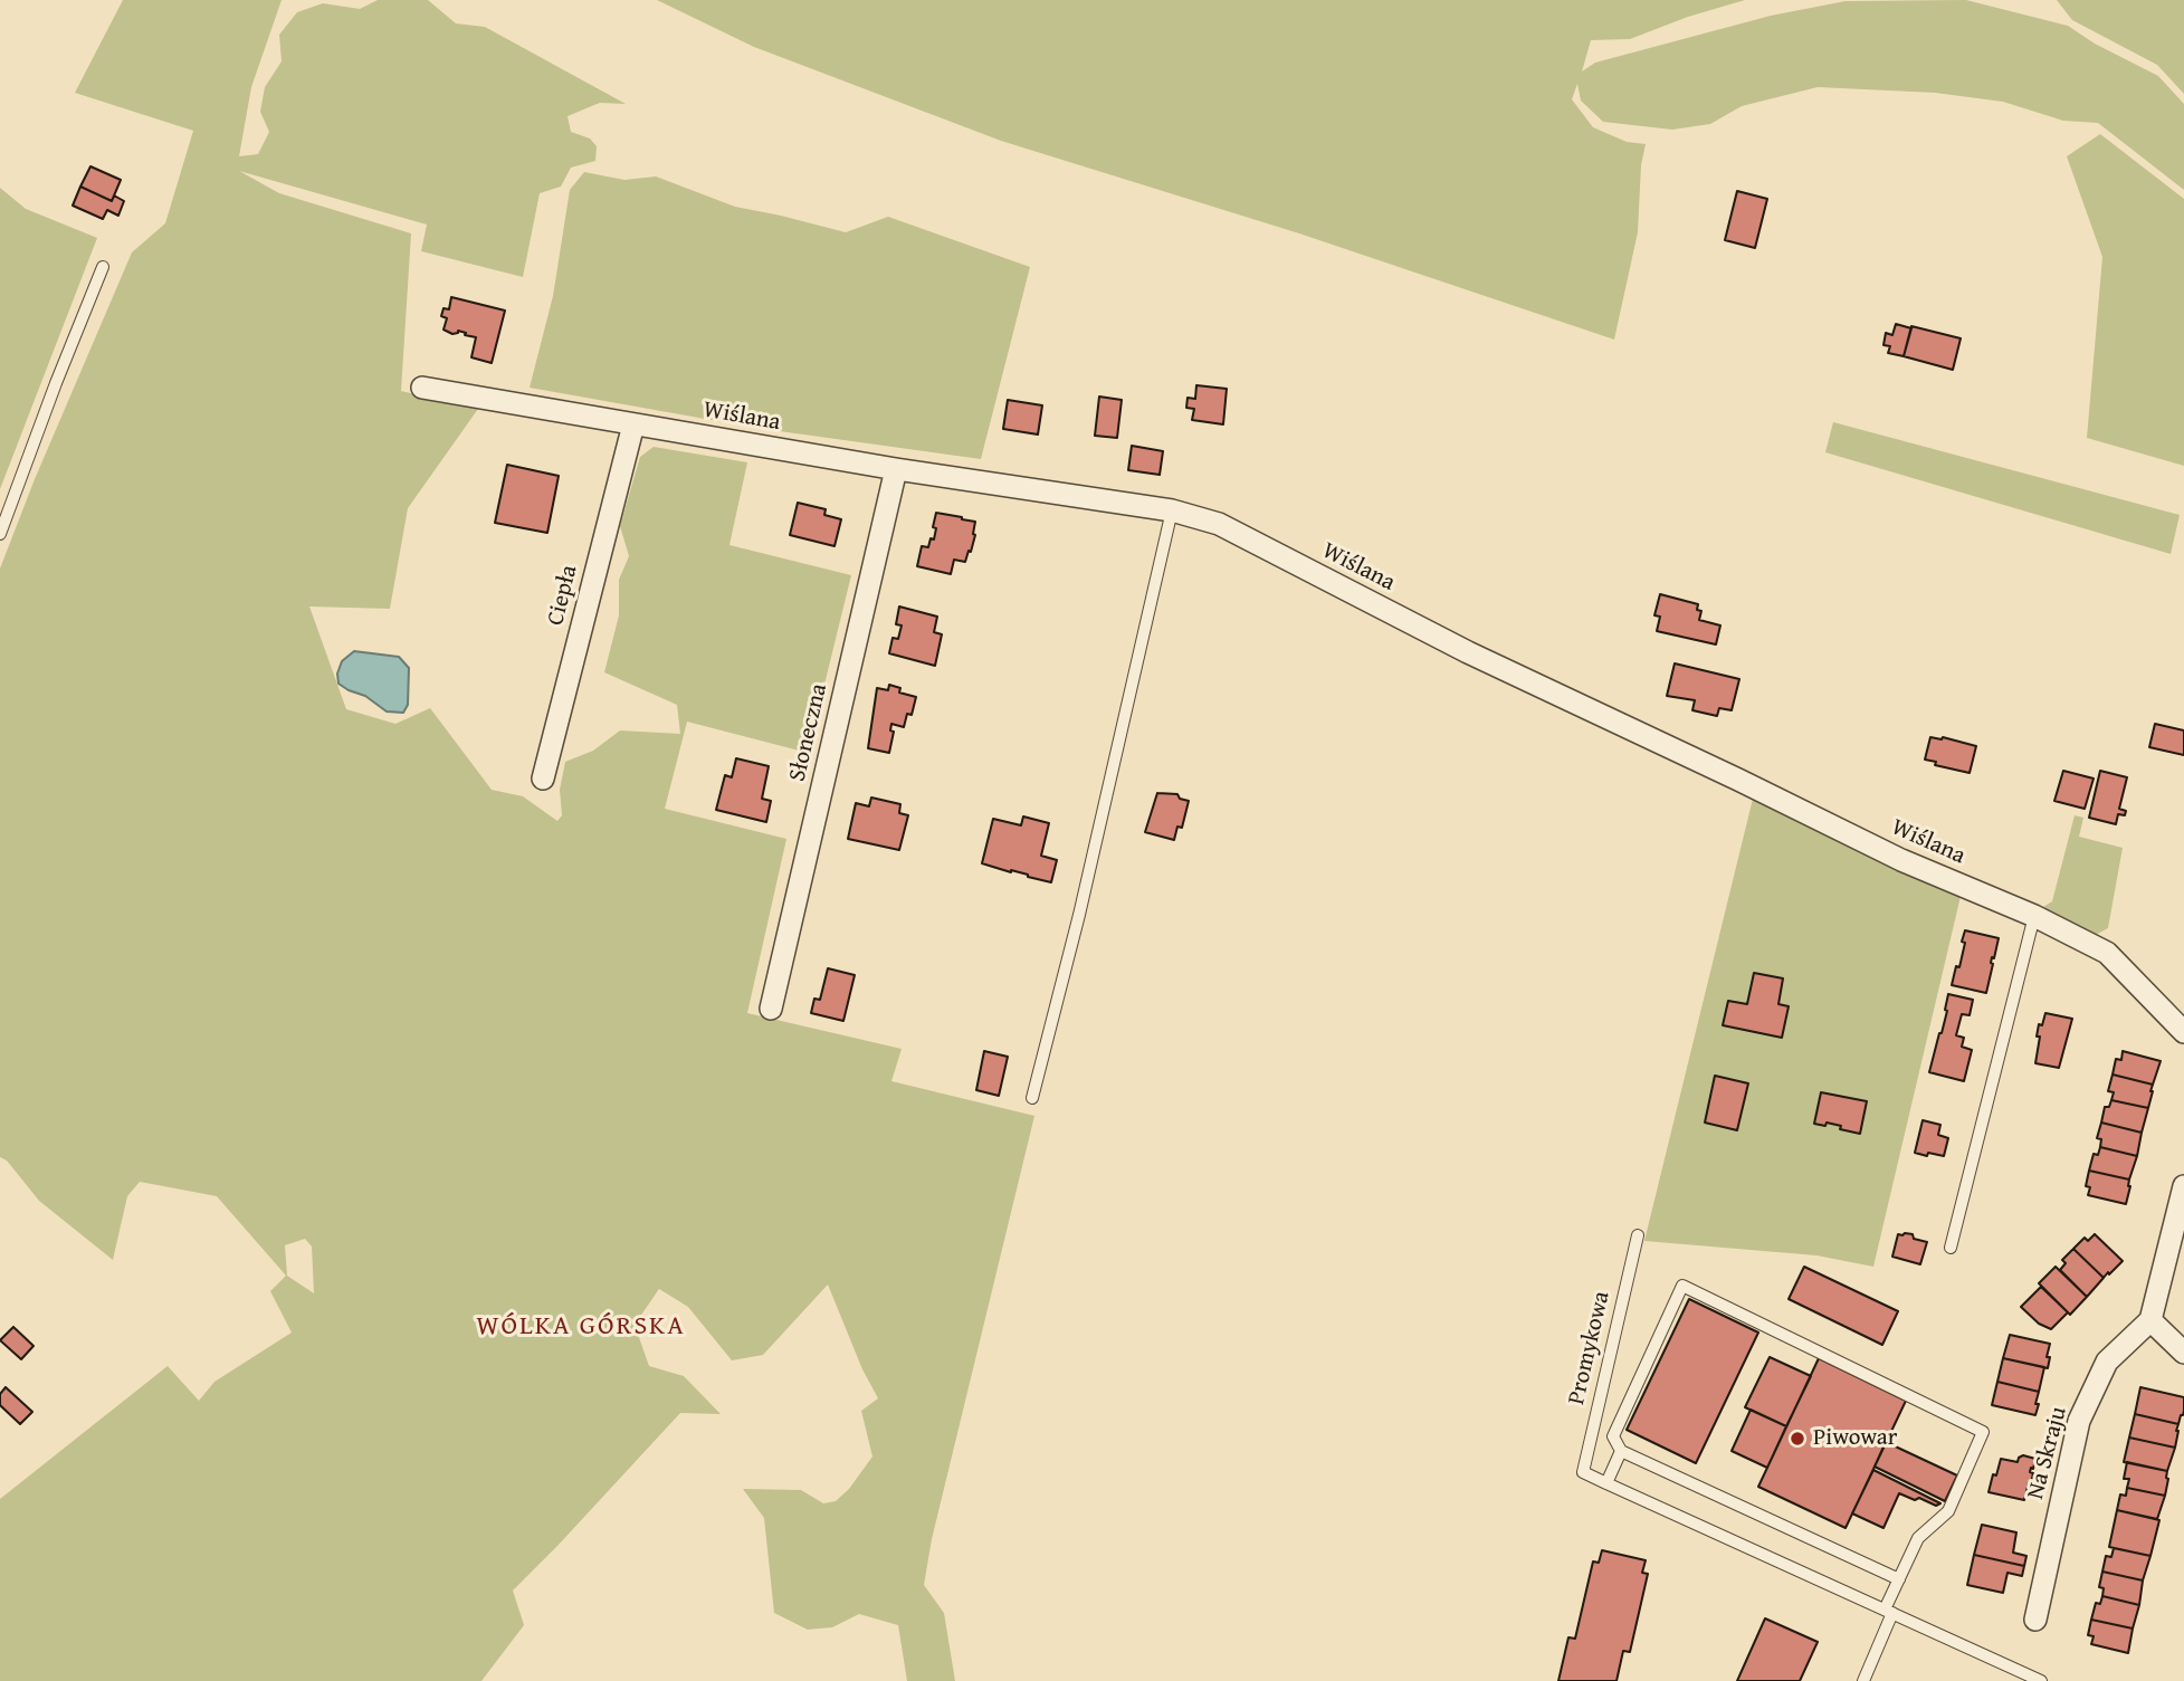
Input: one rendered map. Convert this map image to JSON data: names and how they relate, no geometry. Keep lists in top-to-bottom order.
{
  "streets": {
    "street": [
      "Wiślana",
      "Ciepła",
      "Słoneczna",
      "Na Skraju"
    ],
    "lane": ["Promykowa"]
  },
  "crossings": [
    ["Wiślana", "Ciepła"],
    ["Wiślana", "Słoneczna"]
  ],
  "districts": ["WÓLKA GÓRSKA"],
  "places": ["Piwowar"]
}
